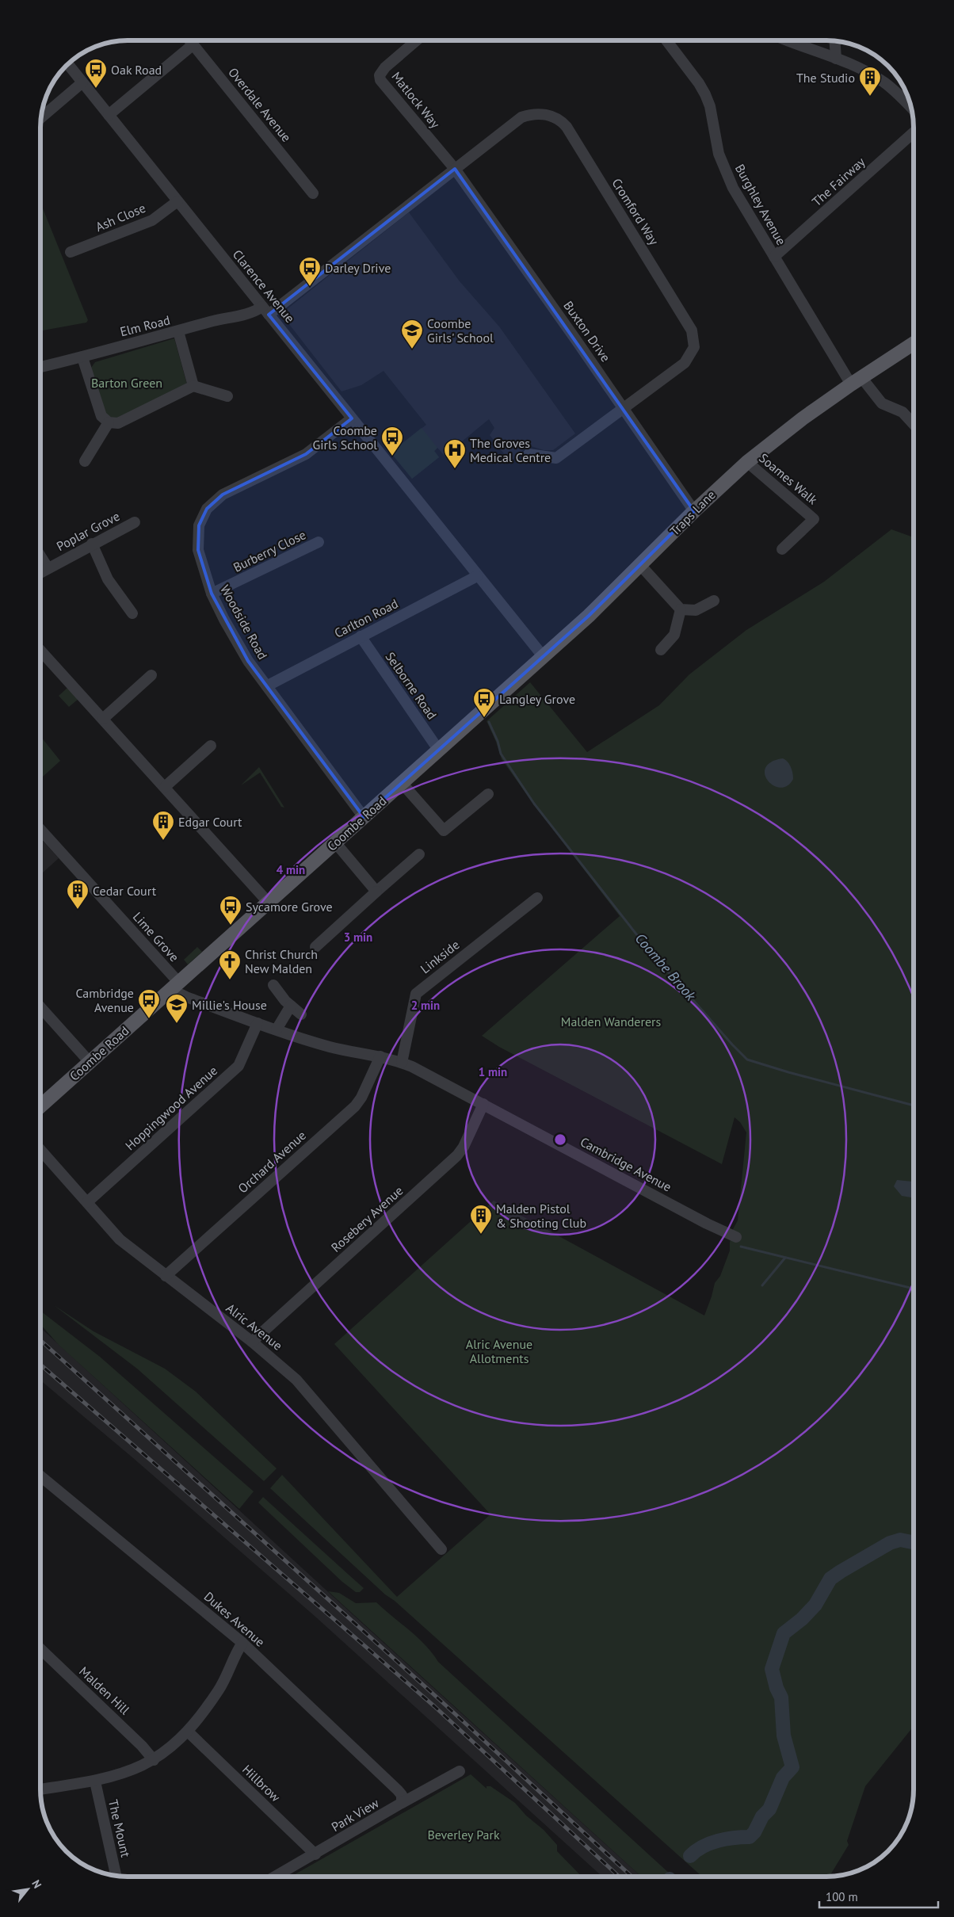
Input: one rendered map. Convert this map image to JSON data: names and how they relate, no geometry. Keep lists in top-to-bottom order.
{
  "streets": {
    "main road": ["Traps Lane", "Coombe Road"],
    "street": [
      "Matlock Way",
      "Overdale Avenue",
      "The Fairway",
      "Burghley Avenue",
      "Cromford Way",
      "Ash Close",
      "Clarence Avenue",
      "Elm Road",
      "Buxton Drive",
      "Soames Walk",
      "Poplar Grove",
      "Burberry Close",
      "Carlton Road",
      "Woodside Road",
      "Selborne Road",
      "Lime Grove",
      "Linkside",
      "Hoppingwood Avenue",
      "Orchard Avenue",
      "Cambridge Avenue",
      "Rosebery Avenue",
      "Alric Avenue",
      "Dukes Avenue",
      "Malden Hill",
      "Hillbrow",
      "Park View",
      "The Mount"
    ]
  },
  "crossings": [
    ["Matlock Way", "Cromford Way"],
    ["Matlock Way", "Buxton Drive"],
    ["The Fairway", "Burghley Avenue"],
    ["Burghley Avenue", "Traps Lane"],
    ["Cromford Way", "Buxton Drive"],
    ["Ash Close", "Clarence Avenue"],
    ["Clarence Avenue", "Elm Road"],
    ["Clarence Avenue", "Carlton Road"],
    ["Clarence Avenue", "Woodside Road"],
    ["Buxton Drive", "Traps Lane"],
    ["Soames Walk", "Traps Lane"],
    ["Traps Lane", "Coombe Road"],
    ["Burberry Close", "Woodside Road"],
    ["Carlton Road", "Woodside Road"],
    ["Carlton Road", "Selborne Road"],
    ["Woodside Road", "Coombe Road"],
    ["Selborne Road", "Coombe Road"],
    ["Coombe Road", "Lime Grove"],
    ["Coombe Road", "Cambridge Avenue"],
    ["Lime Grove", "Cambridge Avenue"],
    ["Linkside", "Cambridge Avenue"],
    ["Hoppingwood Avenue", "Cambridge Avenue"],
    ["Hoppingwood Avenue", "Alric Avenue"],
    ["Orchard Avenue", "Cambridge Avenue"],
    ["Orchard Avenue", "Alric Avenue"],
    ["Cambridge Avenue", "Rosebery Avenue"],
    ["Rosebery Avenue", "Alric Avenue"],
    ["Dukes Avenue", "Park View"],
    ["Hillbrow", "Park View"]
  ],
  "water": ["Coombe Brook"],
  "parks": [
    "Barton Green",
    "Malden Wanderers",
    "Alric Avenue Allotments",
    "Beverley Park"
  ],
  "places": {
    "bus stop": [
      "Oak Road",
      "Darley Drive",
      "Coombe Girls School",
      "Langley Grove",
      "Sycamore Grove",
      "Cambridge Avenue"
    ],
    "building": [
      "The Studio",
      "Edgar Court",
      "Cedar Court",
      "Malden Pistol & Shooting Club"
    ],
    "school or university": ["Coombe Girls' School", "Millie's House"],
    "hospital": ["The Groves Medical Centre"],
    "church": ["Christ Church New Malden"]
  },
  "scale_bar": "100 m",
  "north": "top right",
  "rings": [
    "4 min",
    "3 min",
    "2 min",
    "1 min"
  ]
}
